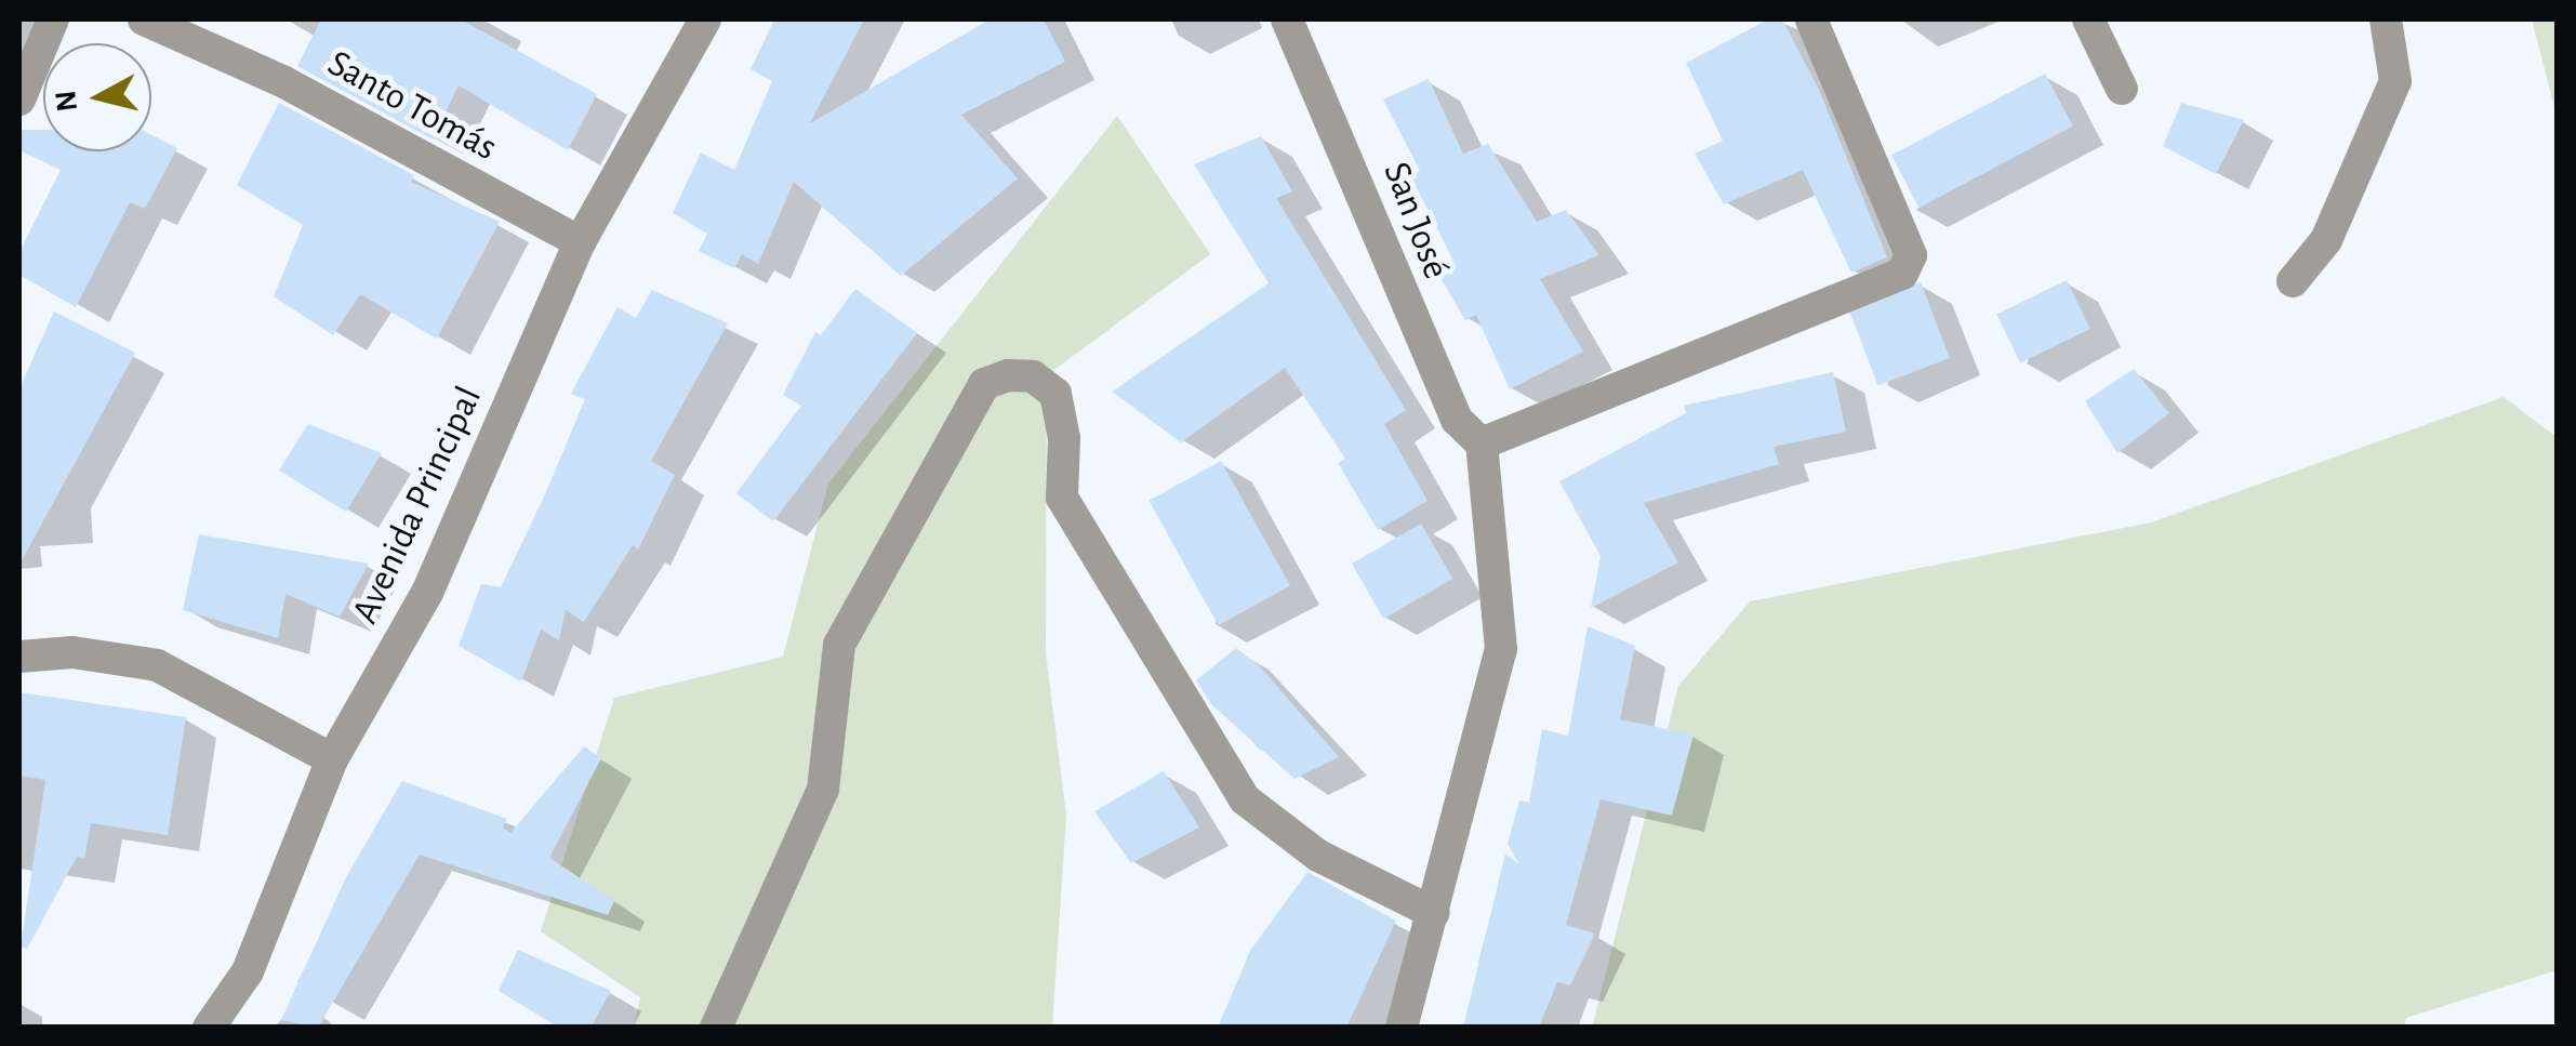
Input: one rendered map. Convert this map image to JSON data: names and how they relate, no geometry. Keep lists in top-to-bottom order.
{
  "streets": {
    "street": ["Santo Tomás", "San José", "Avenida Principal"]
  },
  "crossings": [
    ["Santo Tomás", "Avenida Principal"]
  ],
  "north": "left"
}
